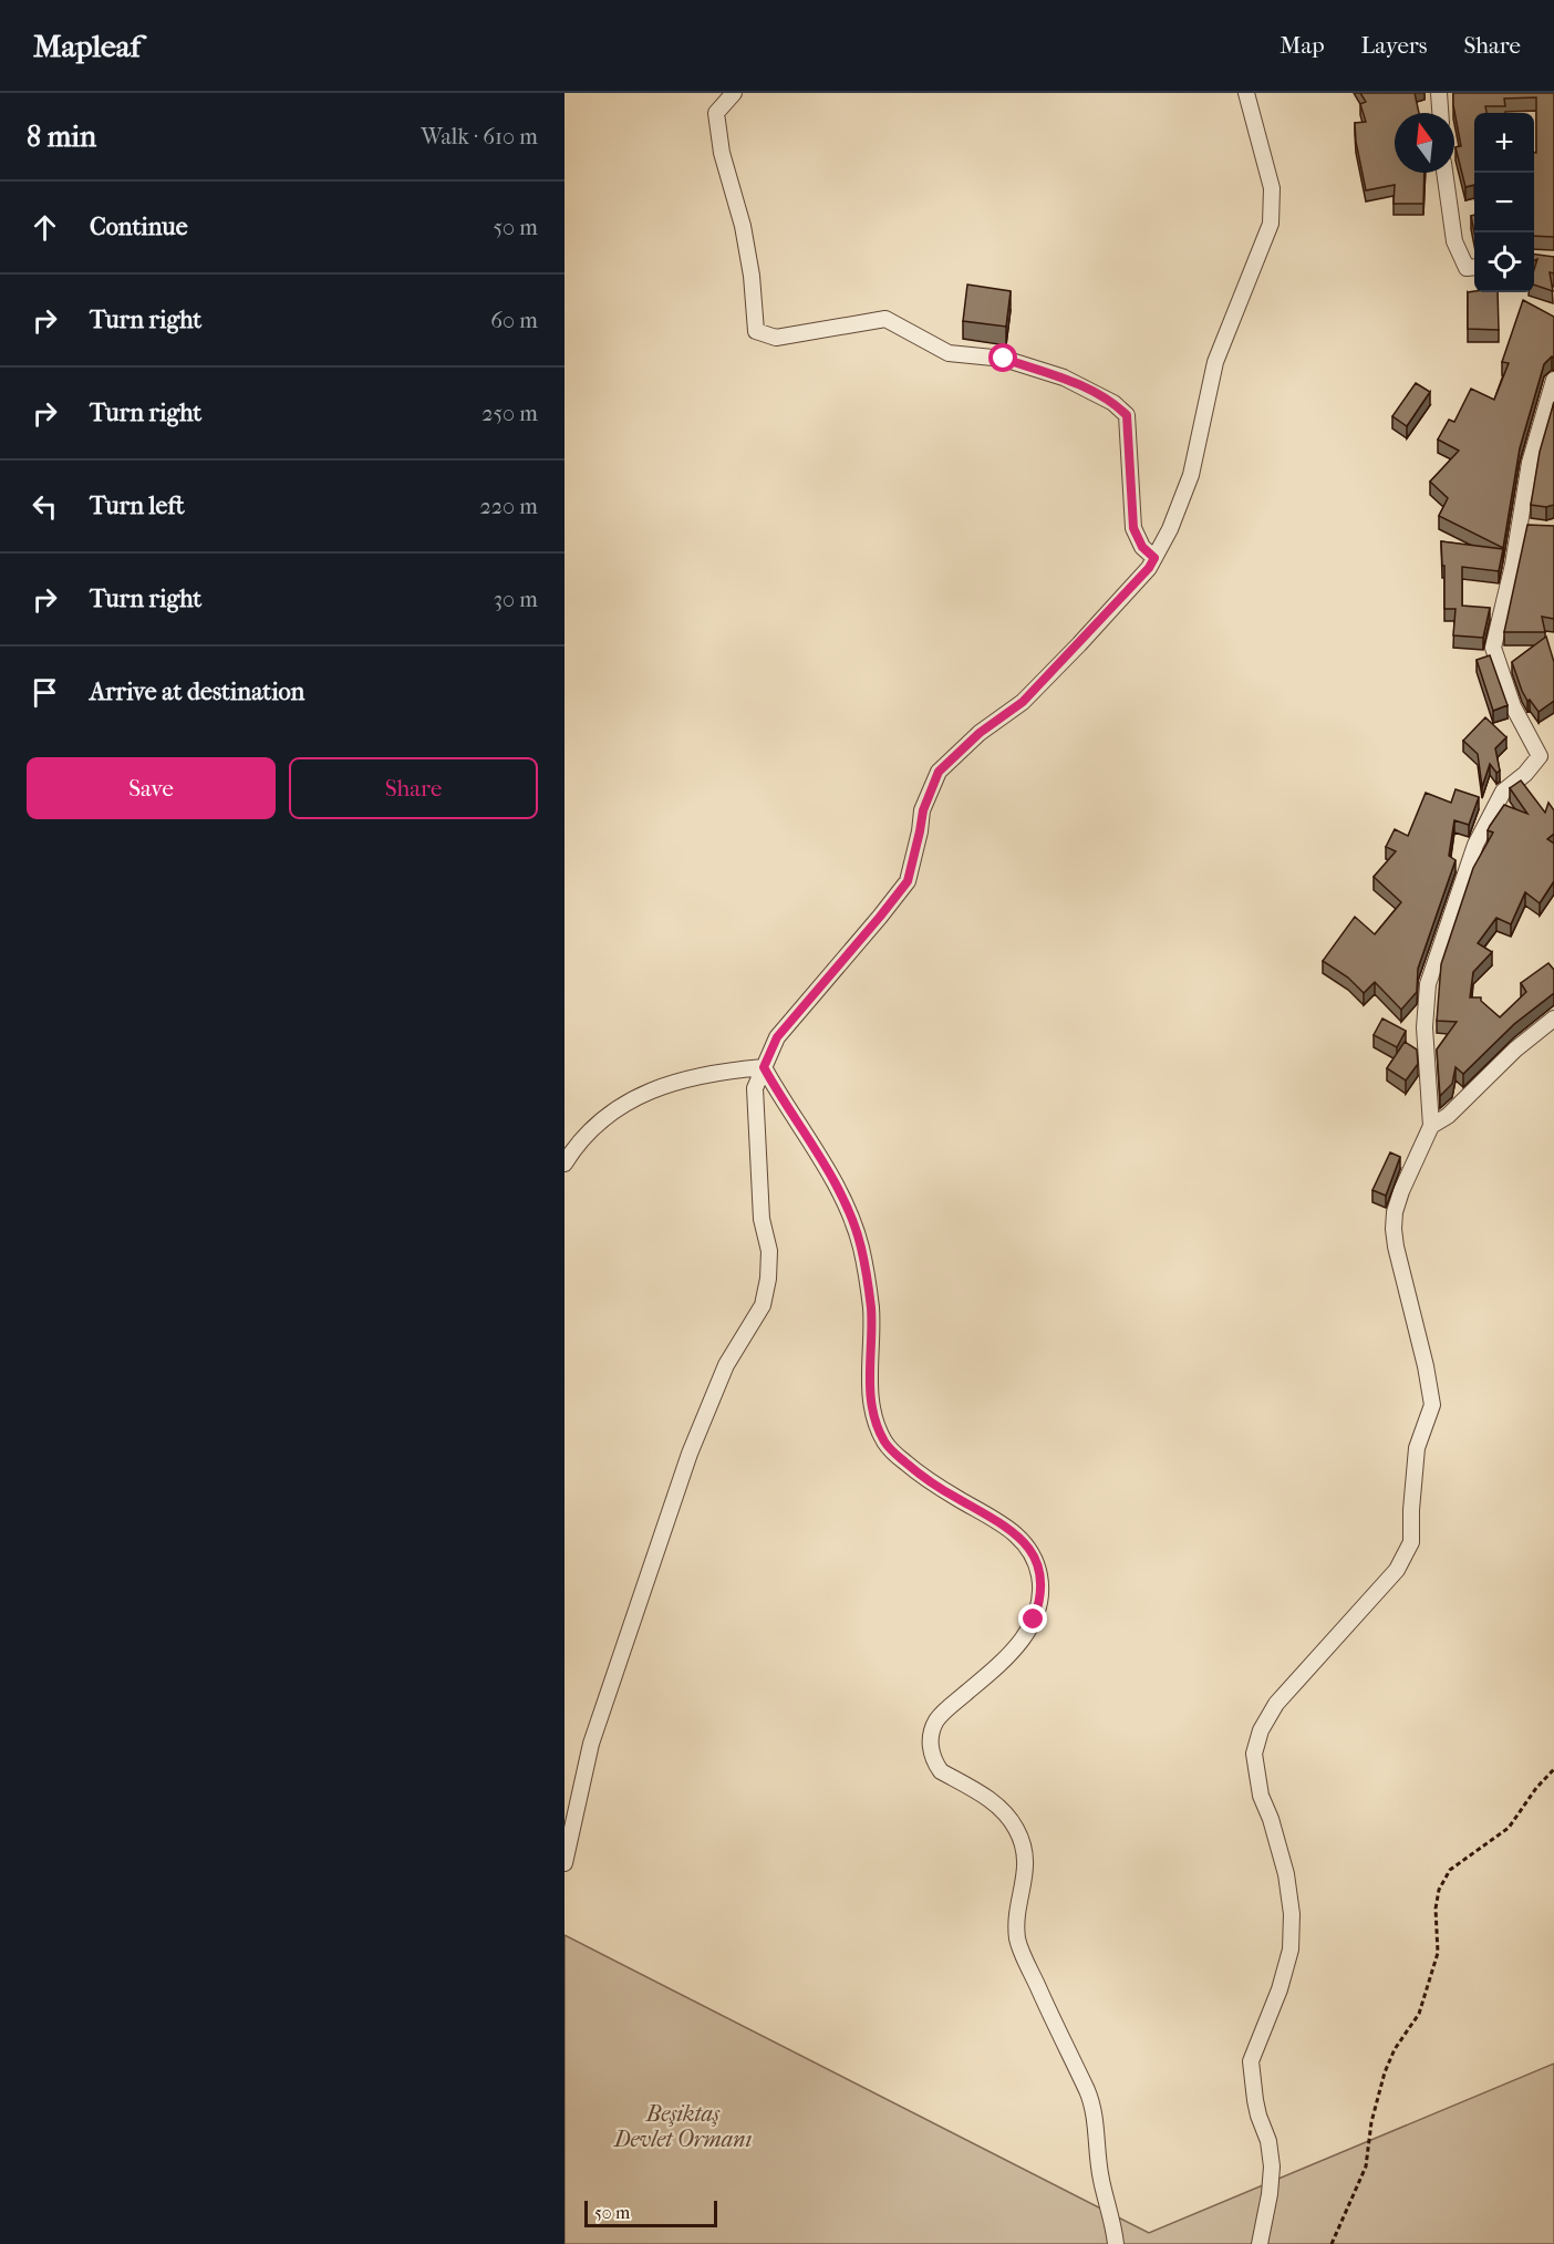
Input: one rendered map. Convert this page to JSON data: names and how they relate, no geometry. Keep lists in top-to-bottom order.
{
  "parks": ["Beşiktaş Devlet Ormanı"],
  "scale_bar": "50 m",
  "north": "top",
  "page": {
    "header": "Mapleaf",
    "nav": ["Map", "Layers", "Share"],
    "heading": ["8 min", "Walk · 610 m"],
    "map_buttons": ["+", "−"],
    "list": [
      ["Continue", "50 m"],
      ["Turn right", "60 m"],
      ["Turn right", "250 m"],
      ["Turn left", "220 m"],
      ["Turn right", "30 m"],
      "Arrive at destination"
    ],
    "buttons": ["Save", "Share"],
    "scale": "50 m"
  }
}
